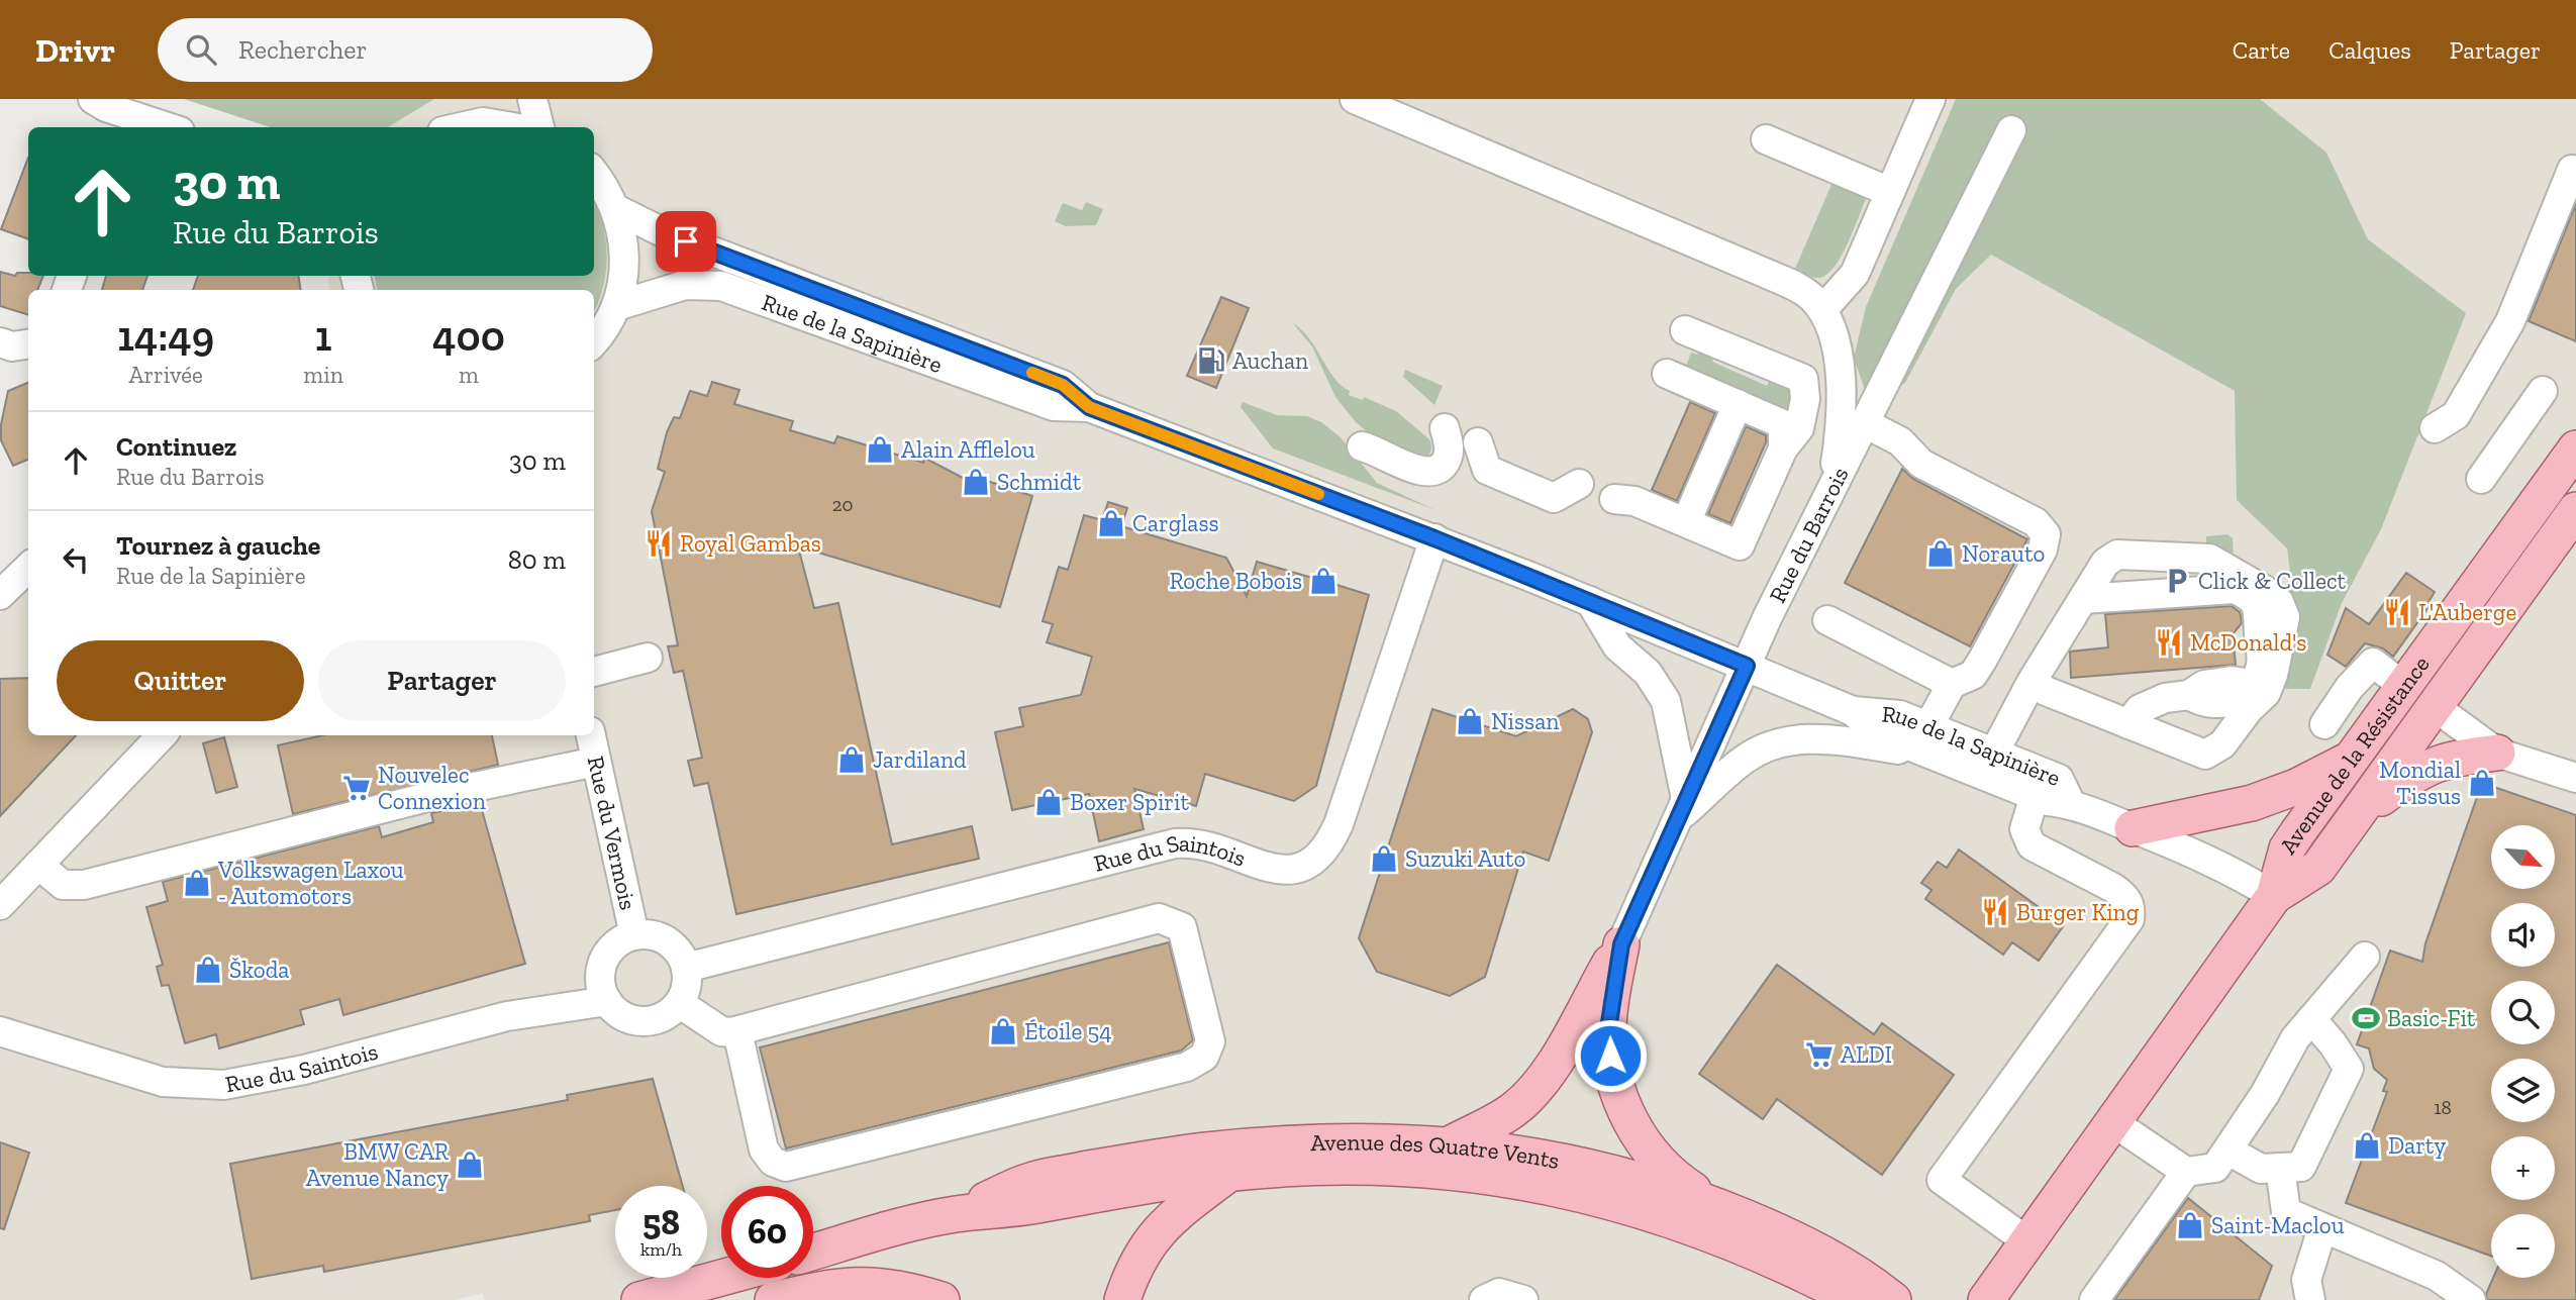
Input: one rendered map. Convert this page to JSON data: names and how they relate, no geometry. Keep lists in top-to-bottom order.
{
  "streets": {
    "main road": ["Avenue de la Résistance", "Avenue des Quatre Vents"],
    "street": [
      "Rue de la Sapinière",
      "Rue du Barrois",
      "Rue du Vermois",
      "Rue du Saintois"
    ]
  },
  "crossings": [
    ["Rue de la Sapinière", "Rue du Barrois"],
    ["Rue de la Sapinière", "Avenue de la Résistance"],
    ["Rue de la Sapinière", "Rue du Saintois"],
    ["Rue du Vermois", "Rue du Saintois"]
  ],
  "places": {
    "fuel station": ["Auchan"],
    "shop": [
      "Alain Afflelou",
      "Schmidt",
      "Carglass",
      "Norauto",
      "Roche Bobois",
      "Nissan",
      "Jardiland",
      "Mondial Tissus",
      "Boxer Spirit",
      "Suzuki Auto",
      "Volkswagen Laxou - Automotors",
      "Škoda",
      "Étoile 54",
      "Darty",
      "BMW CAR Avenue Nancy",
      "Saint-Maclou"
    ],
    "restaurant": [
      "Royal Gambas",
      "L'Auberge",
      "McDonald's",
      "Burger King"
    ],
    "parking": ["Click & Collect"],
    "supermarket": ["Nouvelec Connexion", "ALDI"],
    "sports": ["Basic-Fit"]
  },
  "house_numbers": ["20", "18"],
  "north": "bottom right",
  "page": {
    "header": "Drivr",
    "search": "Rechercher",
    "nav": ["Carte", "Calques", "Partager"],
    "turn": ["30 m", "Rue du Barrois"],
    "eta": [
      "14:49",
      "Arrivée",
      "1",
      "min",
      "400",
      "m"
    ],
    "list": [
      {
        "name": "Continuez",
        "note": "Rue du Barrois",
        "value": "30 m"
      },
      {
        "name": "Tournez à gauche",
        "note": "Rue de la Sapinière",
        "value": "80 m"
      }
    ],
    "buttons": ["Quitter", "Partager"],
    "map_buttons": ["+", "−"],
    "speed": "58 km/h",
    "limit": "60"
  }
}
